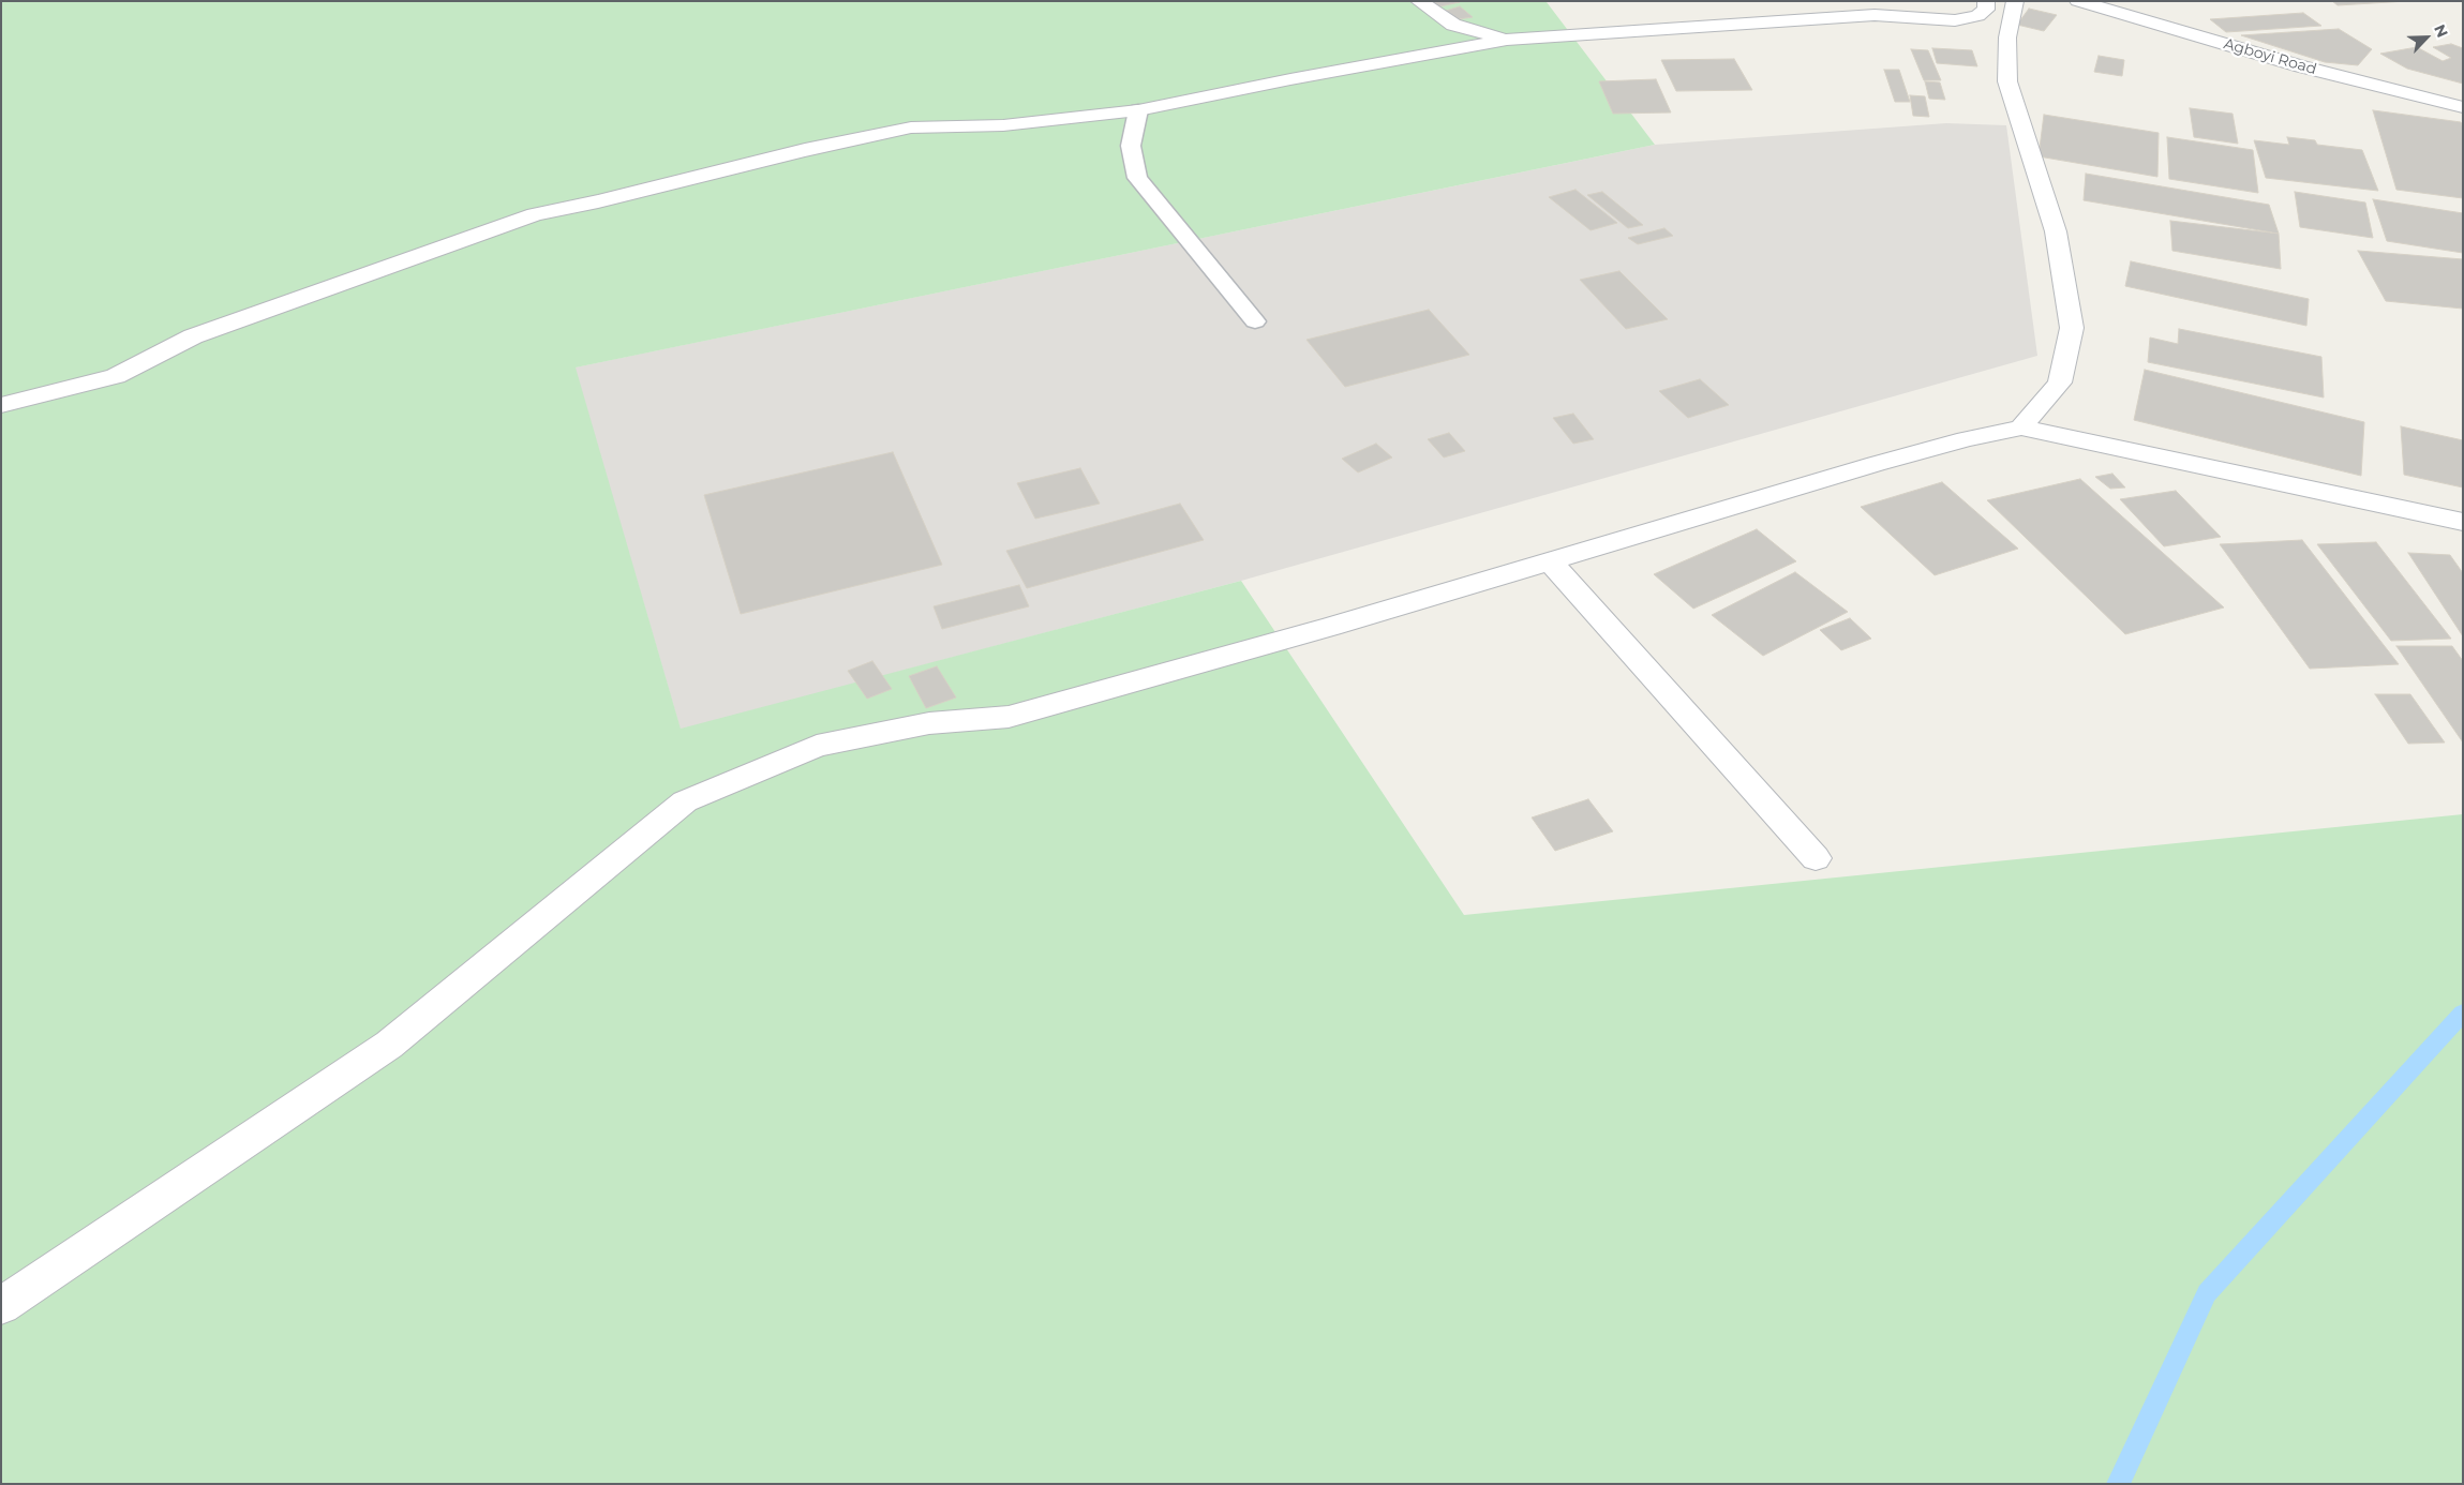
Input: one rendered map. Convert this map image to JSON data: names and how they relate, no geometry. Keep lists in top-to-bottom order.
{
  "streets": {
    "street": ["Agboyi Road"]
  },
  "north": "top right"
}
